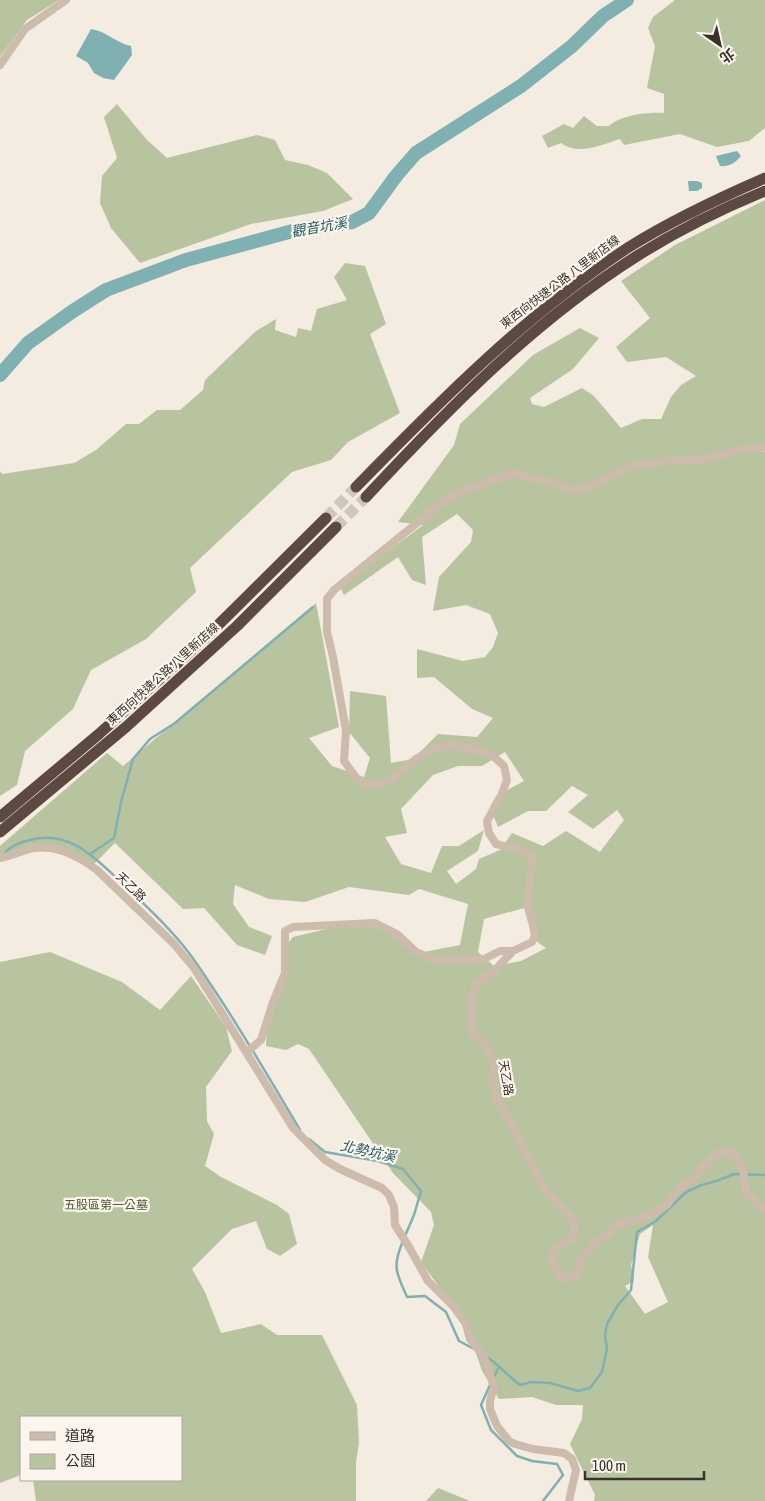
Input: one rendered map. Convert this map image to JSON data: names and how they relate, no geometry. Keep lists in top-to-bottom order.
{
  "streets": {
    "highway": ["東西向快速公路 八里新店線"],
    "street": ["天乙路"]
  },
  "water": ["觀音坑溪", "北勢坑溪"],
  "parks": ["五股區第一公墓"],
  "legend": ["道路", "公園"],
  "scale_bar": "100 m",
  "north": "bottom right"
}
